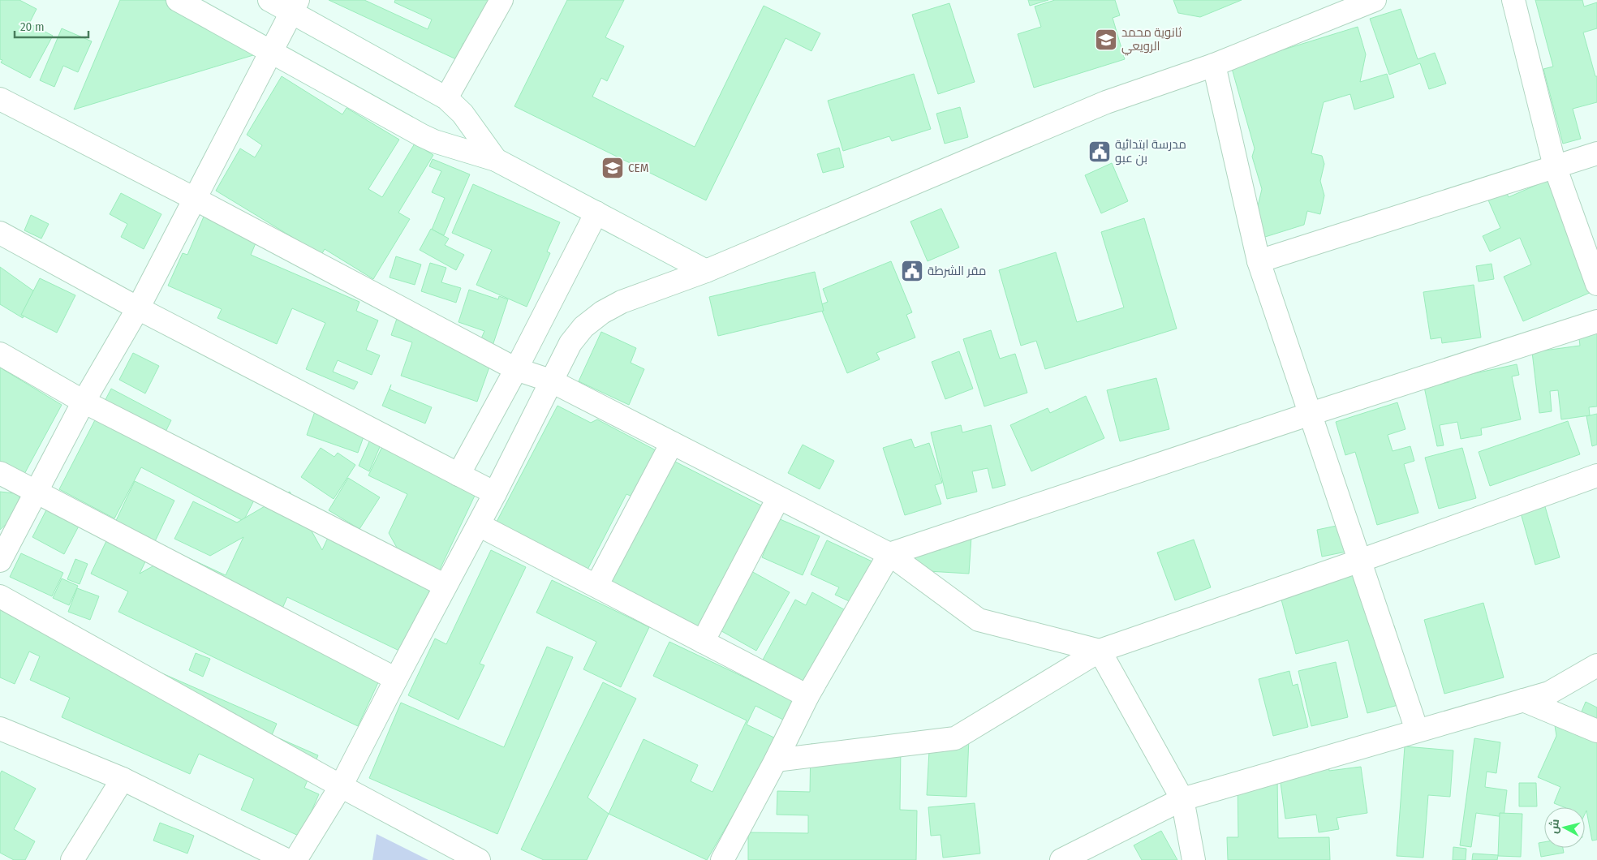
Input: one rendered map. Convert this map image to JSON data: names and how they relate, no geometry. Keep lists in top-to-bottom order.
{
  "places": {
    "school or university": ["ثانوية محمد الرويعي", "CEM"],
    "public building": ["مدرسة ابتدائية بن عبو", "مقر الشرطة"]
  },
  "scale_bar": "20 m",
  "north": "left"
}
